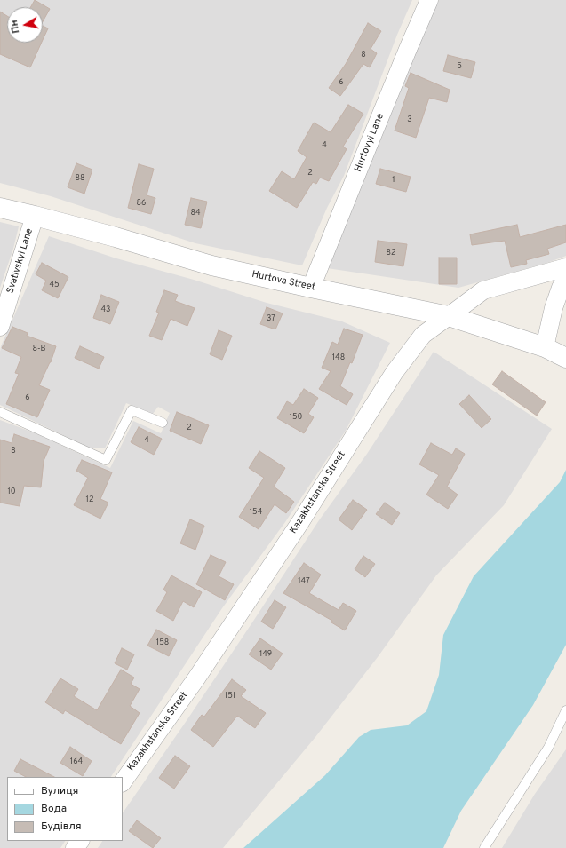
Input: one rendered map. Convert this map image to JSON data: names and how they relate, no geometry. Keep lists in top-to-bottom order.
{
  "streets": {
    "street": [
      "Hurtovyi Lane",
      "Svativskyi Lane",
      "Hurtova Street",
      "Kazakhstanska Street"
    ]
  },
  "crossings": [
    ["Hurtovyi Lane", "Hurtova Street"],
    ["Svativskyi Lane", "Hurtova Street"],
    ["Hurtova Street", "Kazakhstanska Street"]
  ],
  "house_numbers": [
    "8",
    "5",
    "6",
    "3",
    "4",
    "2",
    "88",
    "1",
    "86",
    "84",
    "82",
    "45",
    "43",
    "37",
    "8-В",
    "148",
    "6",
    "150",
    "2",
    "4",
    "8",
    "10",
    "12",
    "154",
    "147",
    "158",
    "149",
    "151",
    "164"
  ],
  "legend": ["Вулиця", "Вода", "Будівля"],
  "north": "left"
}
